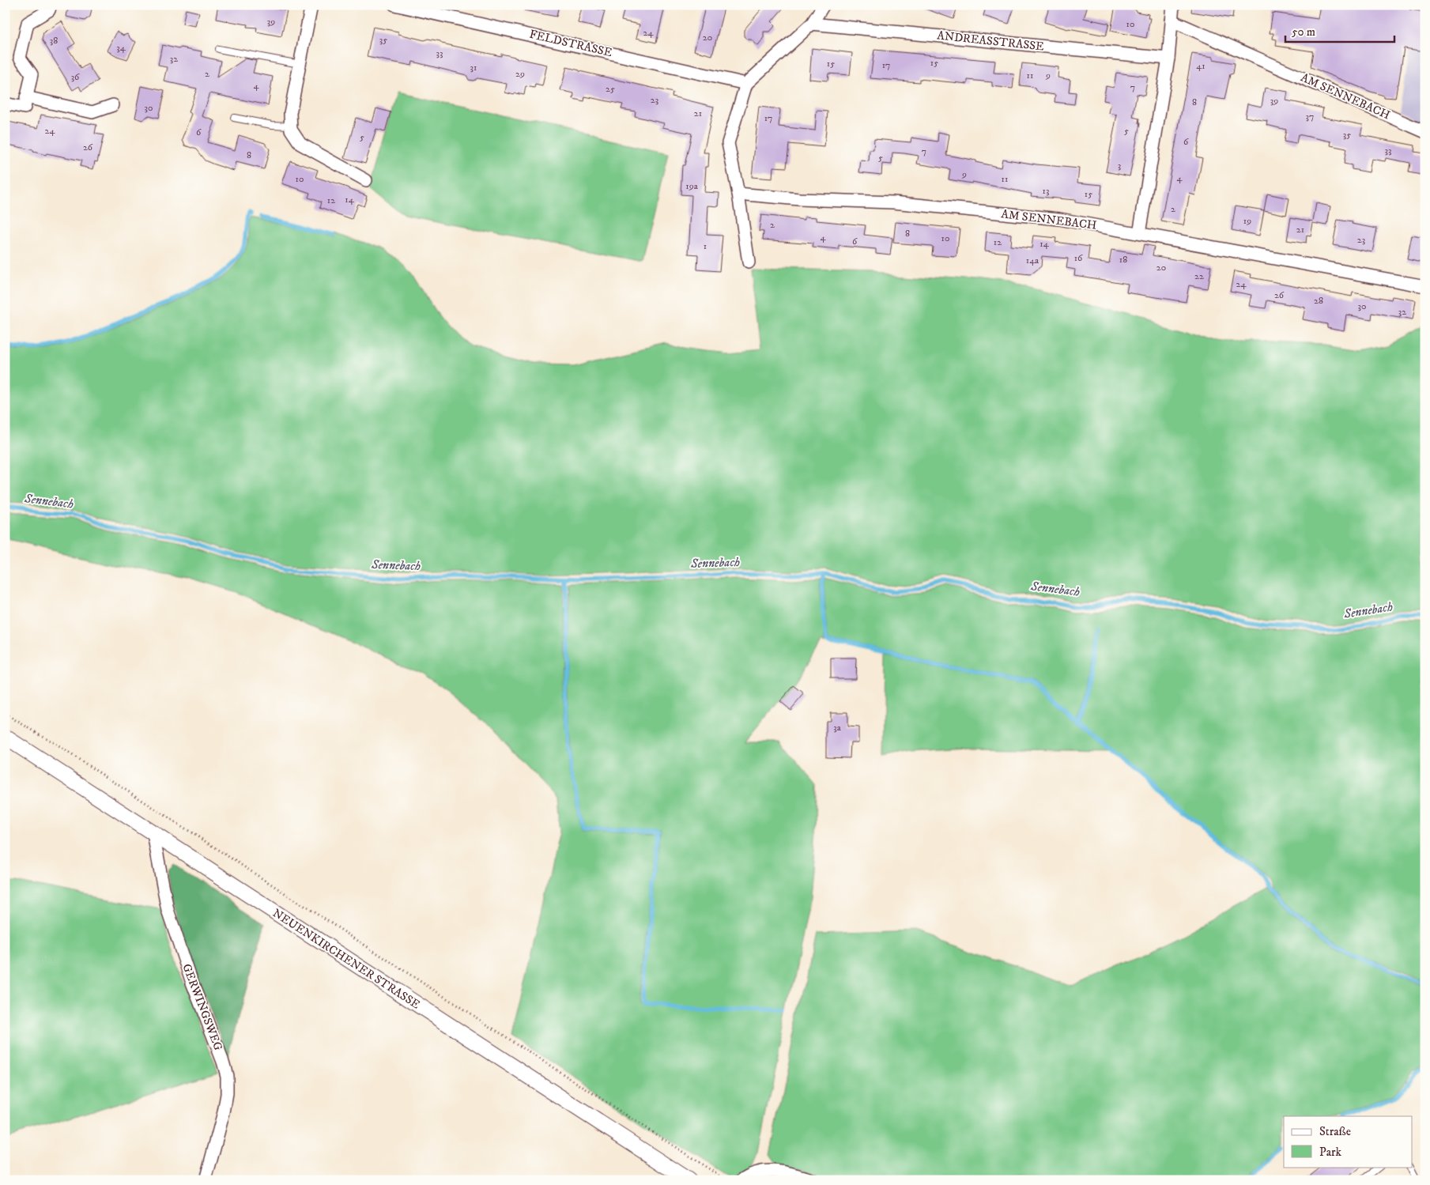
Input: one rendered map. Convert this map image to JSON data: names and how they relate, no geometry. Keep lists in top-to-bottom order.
{
  "streets": {
    "street": [
      "ANDREASSTRASSE",
      "FELDSTRASSE",
      "AM SENNEBACH",
      "NEUENKIRCHENER STRASSE",
      "GERWINGSWEG"
    ]
  },
  "crossings": [
    ["NEUENKIRCHENER STRASSE", "GERWINGSWEG"]
  ],
  "water": ["Sennebach"],
  "house_numbers": [
    "39",
    "10",
    "24",
    "20",
    "35",
    "38",
    "34",
    "33",
    "32",
    "15",
    "15",
    "17",
    "41",
    "31",
    "2",
    "29",
    "11",
    "9",
    "36",
    "4",
    "7",
    "25",
    "23",
    "39",
    "8",
    "30",
    "21",
    "37",
    "17",
    "24",
    "5",
    "6",
    "35",
    "5",
    "6",
    "26",
    "33",
    "7",
    "8",
    "5",
    "3",
    "9",
    "4",
    "10",
    "11",
    "19a",
    "13",
    "15",
    "14",
    "12",
    "2",
    "19",
    "2",
    "21",
    "8",
    "4",
    "10",
    "23",
    "6",
    "12",
    "14",
    "1",
    "16",
    "18",
    "14a",
    "20",
    "22",
    "24",
    "26",
    "28",
    "30",
    "32",
    "3a"
  ],
  "legend": ["Straße", "Park"],
  "scale_bar": "50 m"
}
